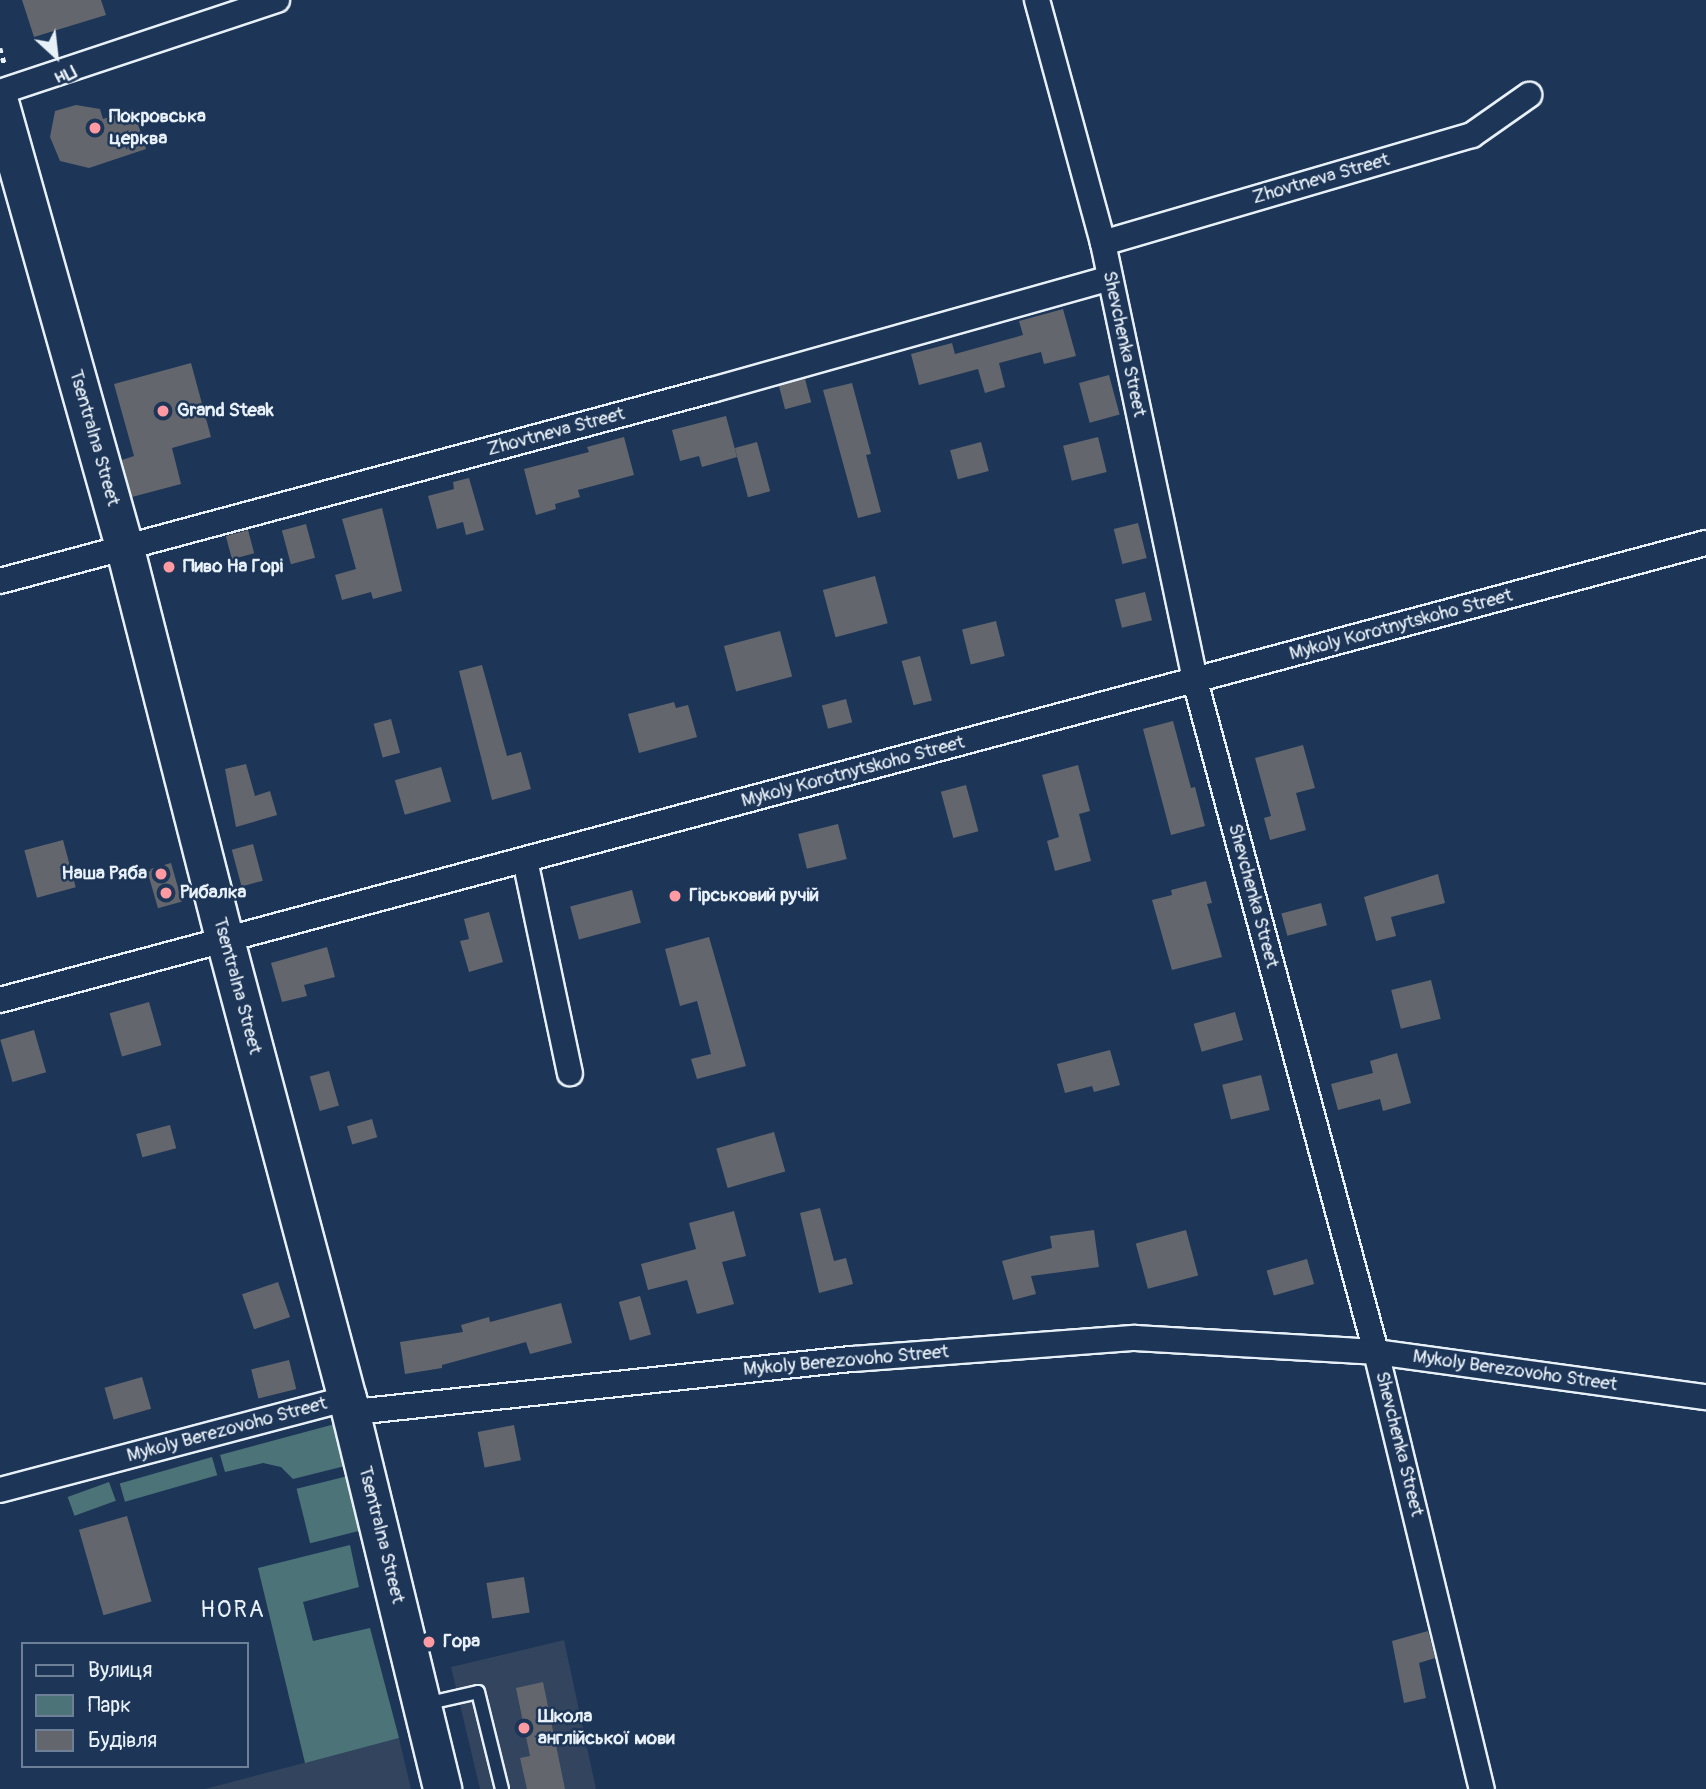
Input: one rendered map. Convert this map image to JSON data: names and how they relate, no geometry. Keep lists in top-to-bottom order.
{
  "streets": {
    "main road": ["Tsentralna Street"],
    "street": [
      "Zhovtneva Street",
      "Shevchenka Street",
      "Mykoly Korotnytskoho Street",
      "Mykoly Berezovoho Street"
    ]
  },
  "crossings": [
    ["Zhovtneva Street", "Shevchenka Street"],
    ["Zhovtneva Street", "Tsentralna Street"],
    ["Shevchenka Street", "Mykoly Korotnytskoho Street"],
    ["Shevchenka Street", "Mykoly Berezovoho Street"],
    ["Tsentralna Street", "Mykoly Korotnytskoho Street"],
    ["Tsentralna Street", "Mykoly Berezovoho Street"]
  ],
  "districts": ["HORA"],
  "places": [
    "Покровська церква",
    "Grand Steak",
    "Пиво На Горі",
    "Наша Ряба",
    "Рибалка",
    "Гірськовий ручій",
    "Гора",
    "Школа англійської мови"
  ],
  "legend": ["Вулиця", "Парк", "Будівля"],
  "north": "bottom right"
}
